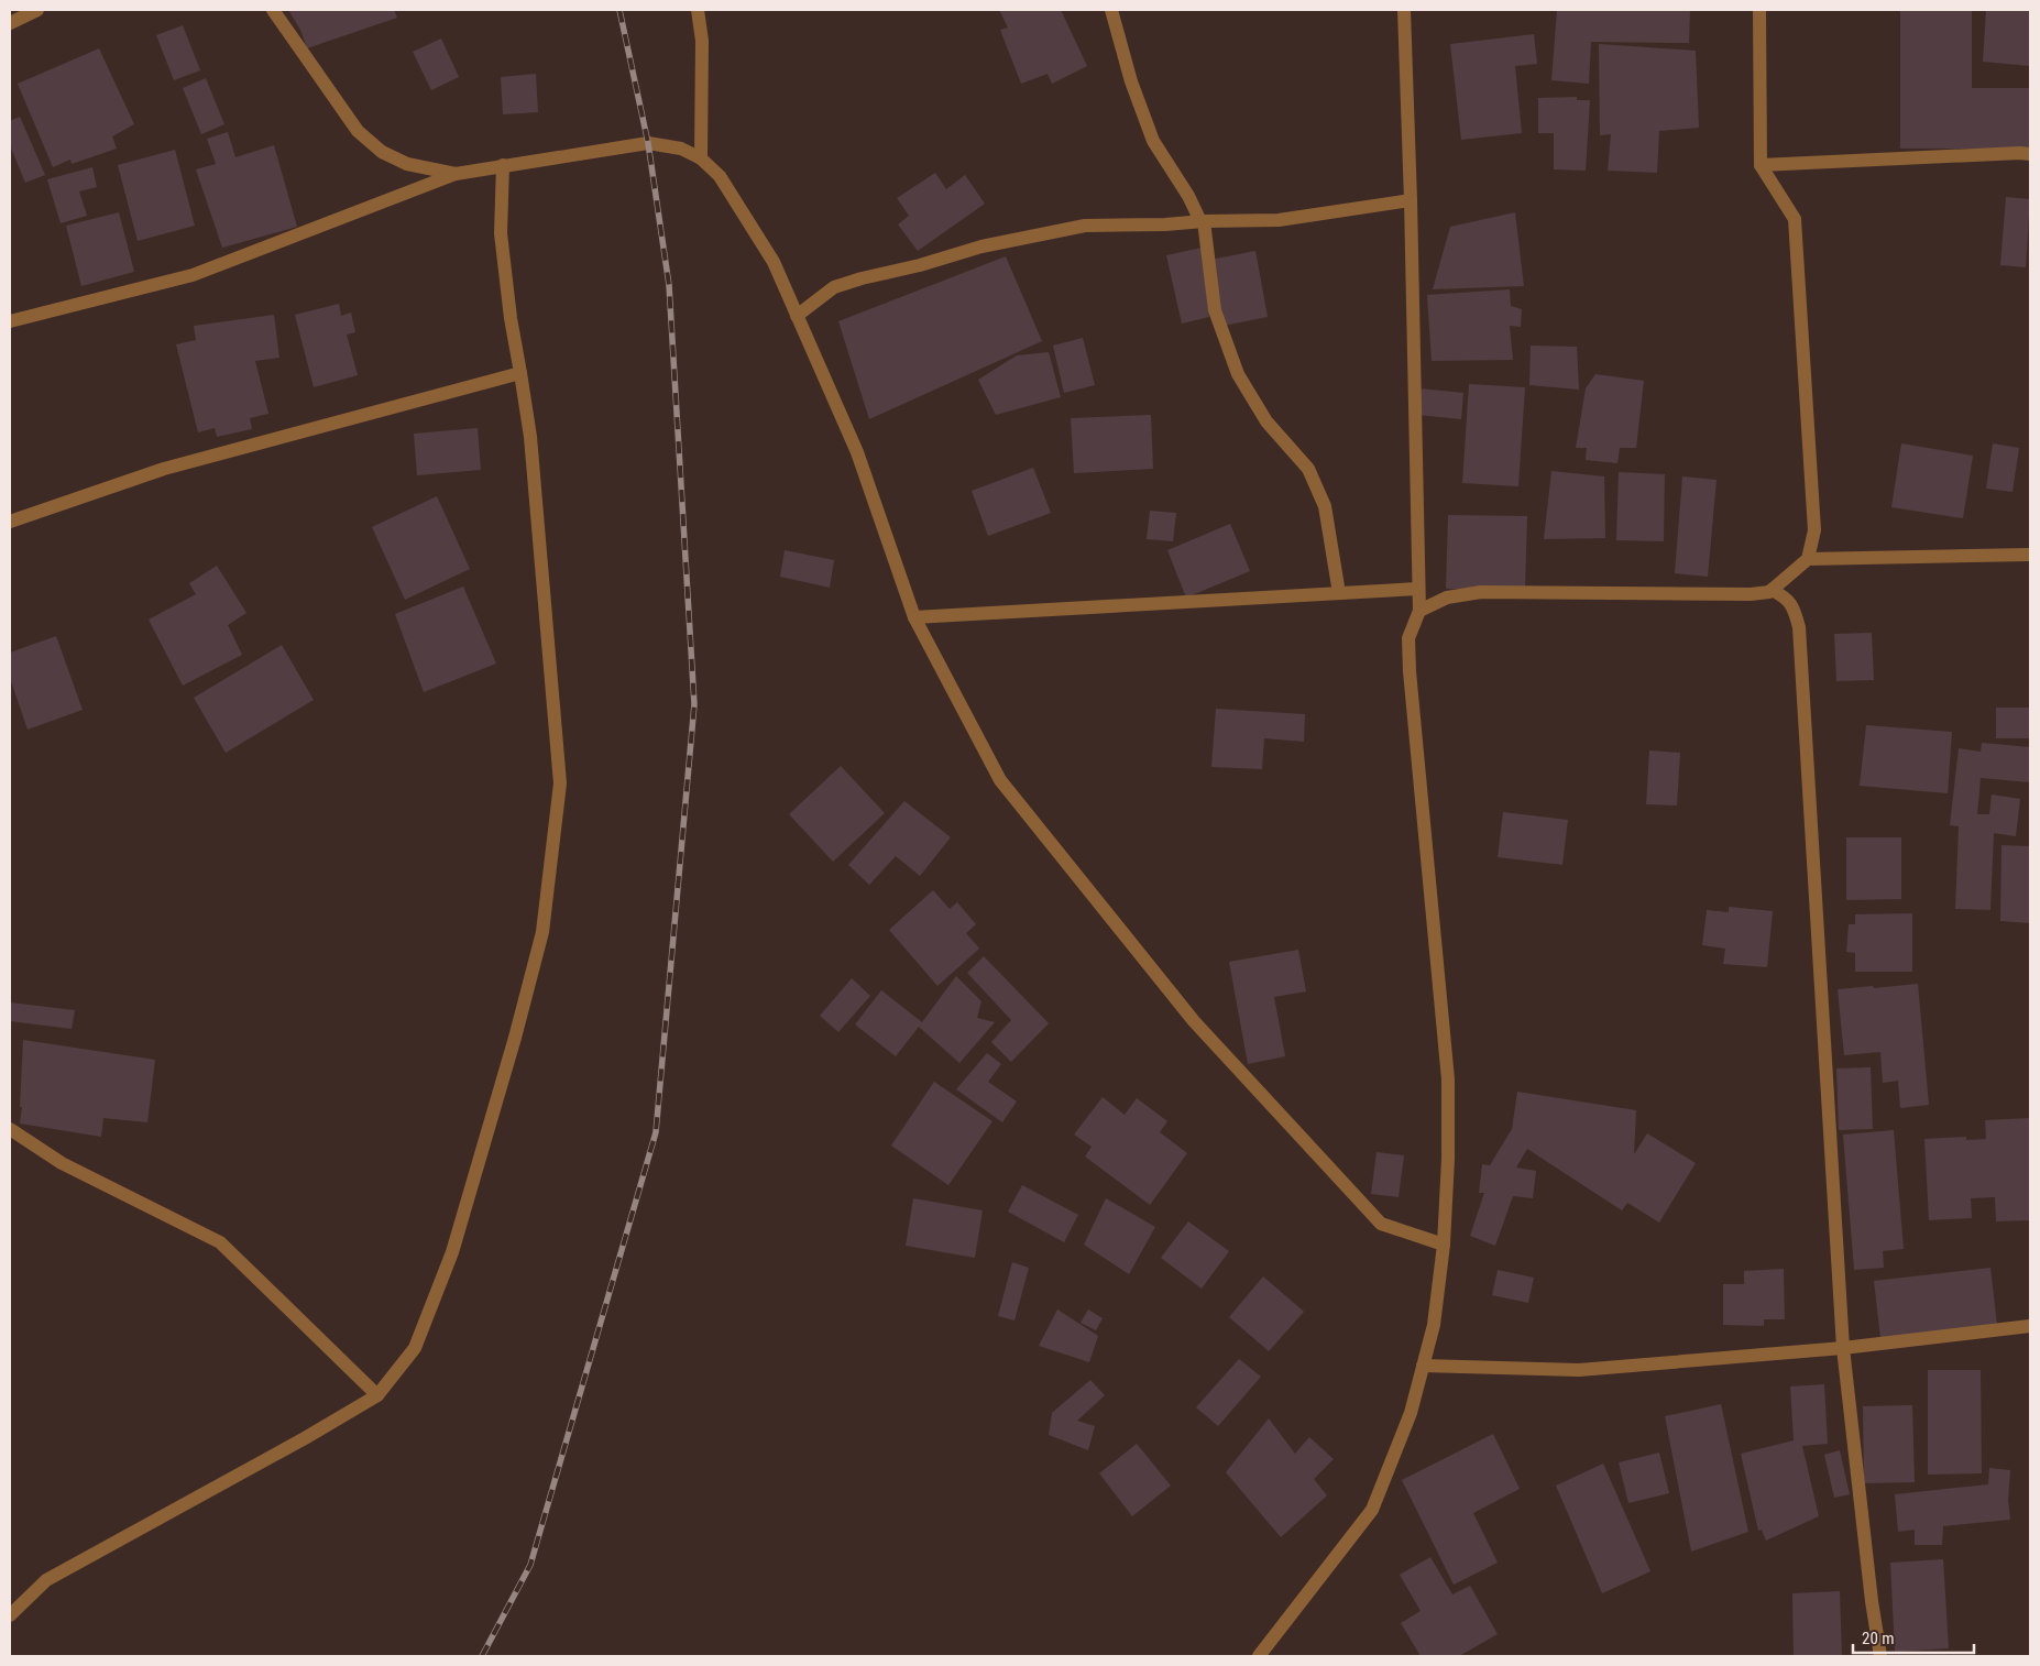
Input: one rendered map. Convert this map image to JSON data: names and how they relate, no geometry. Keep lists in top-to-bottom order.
{
  "scale_bar": "20 m"
}
